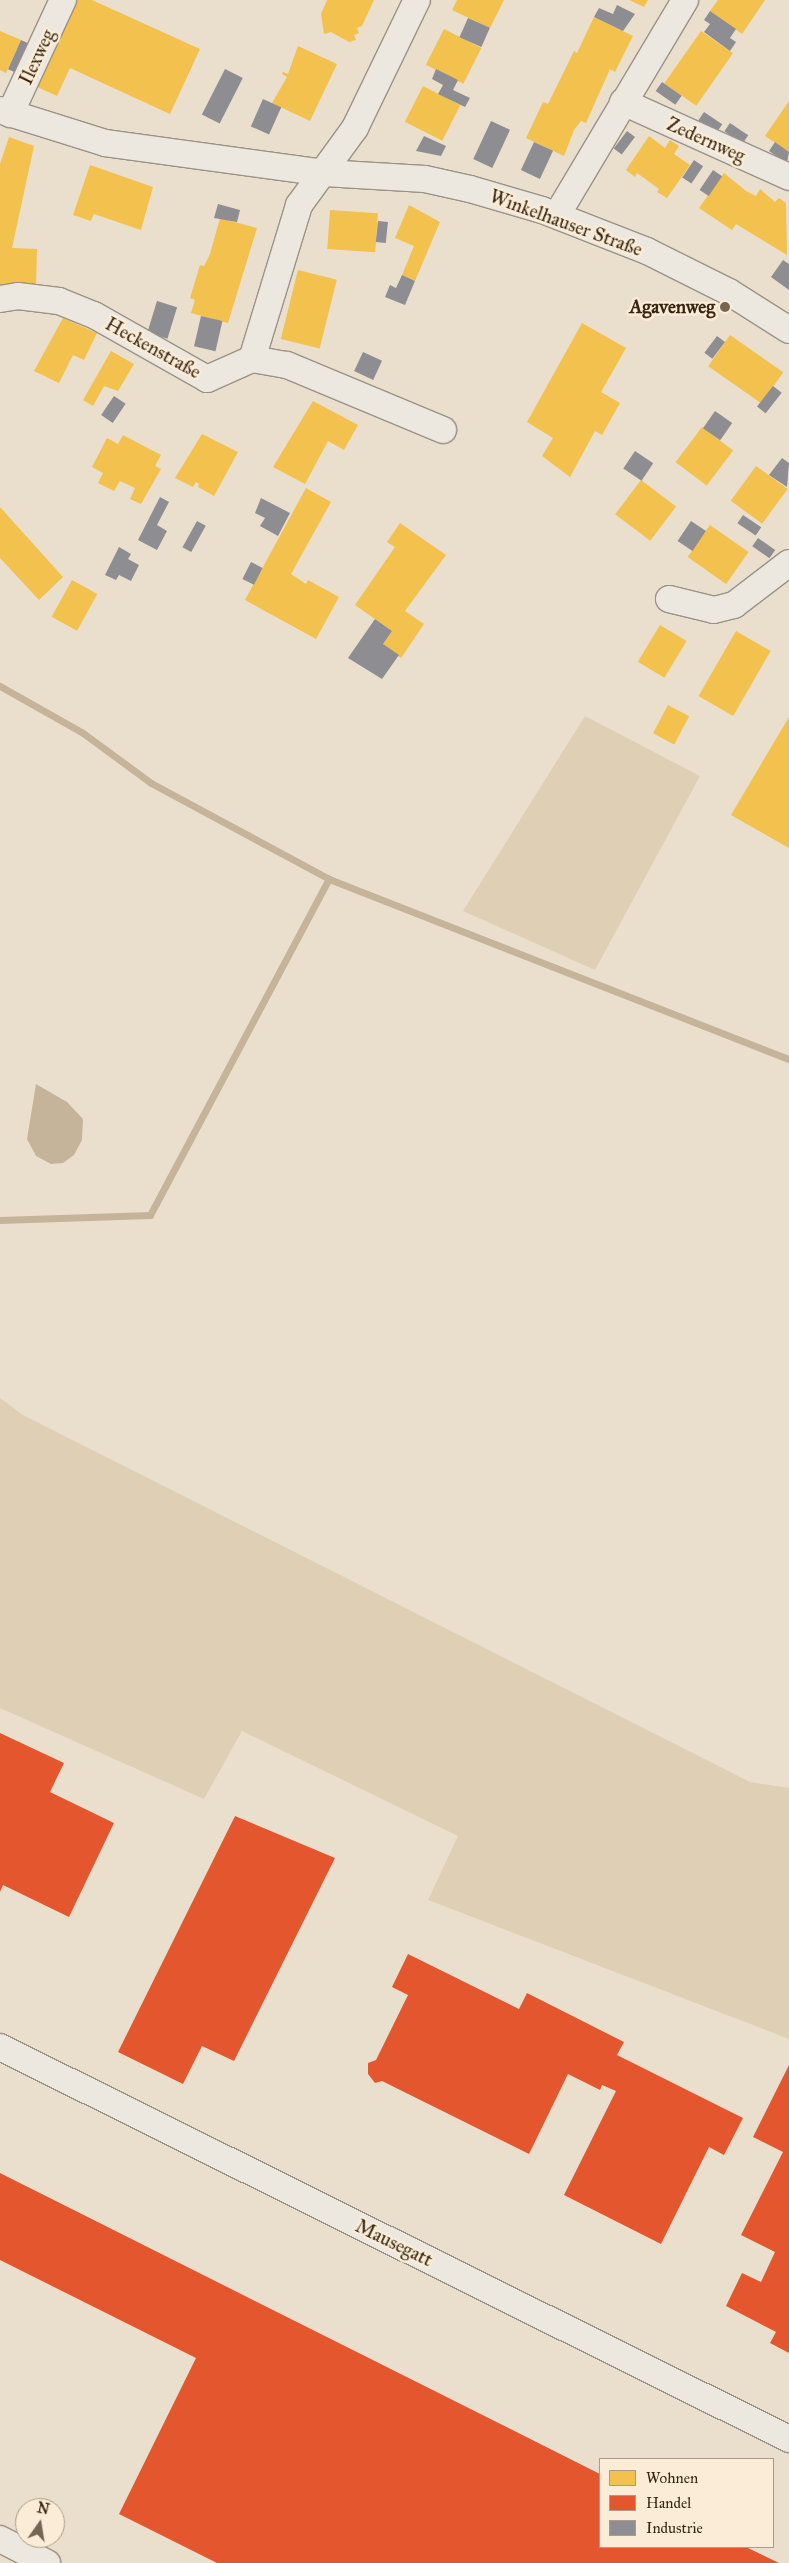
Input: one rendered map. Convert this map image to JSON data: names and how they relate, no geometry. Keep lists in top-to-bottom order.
{
  "streets": {
    "street": [
      "Ilexweg",
      "Zedernweg",
      "Winkelhauser Straße",
      "Heckenstraße",
      "Mausegatt"
    ]
  },
  "crossings": [
    ["Ilexweg", "Winkelhauser Straße"]
  ],
  "places": ["Agavenweg"],
  "legend": ["Wohnen", "Handel", "Industrie"],
  "north": "top"
}
